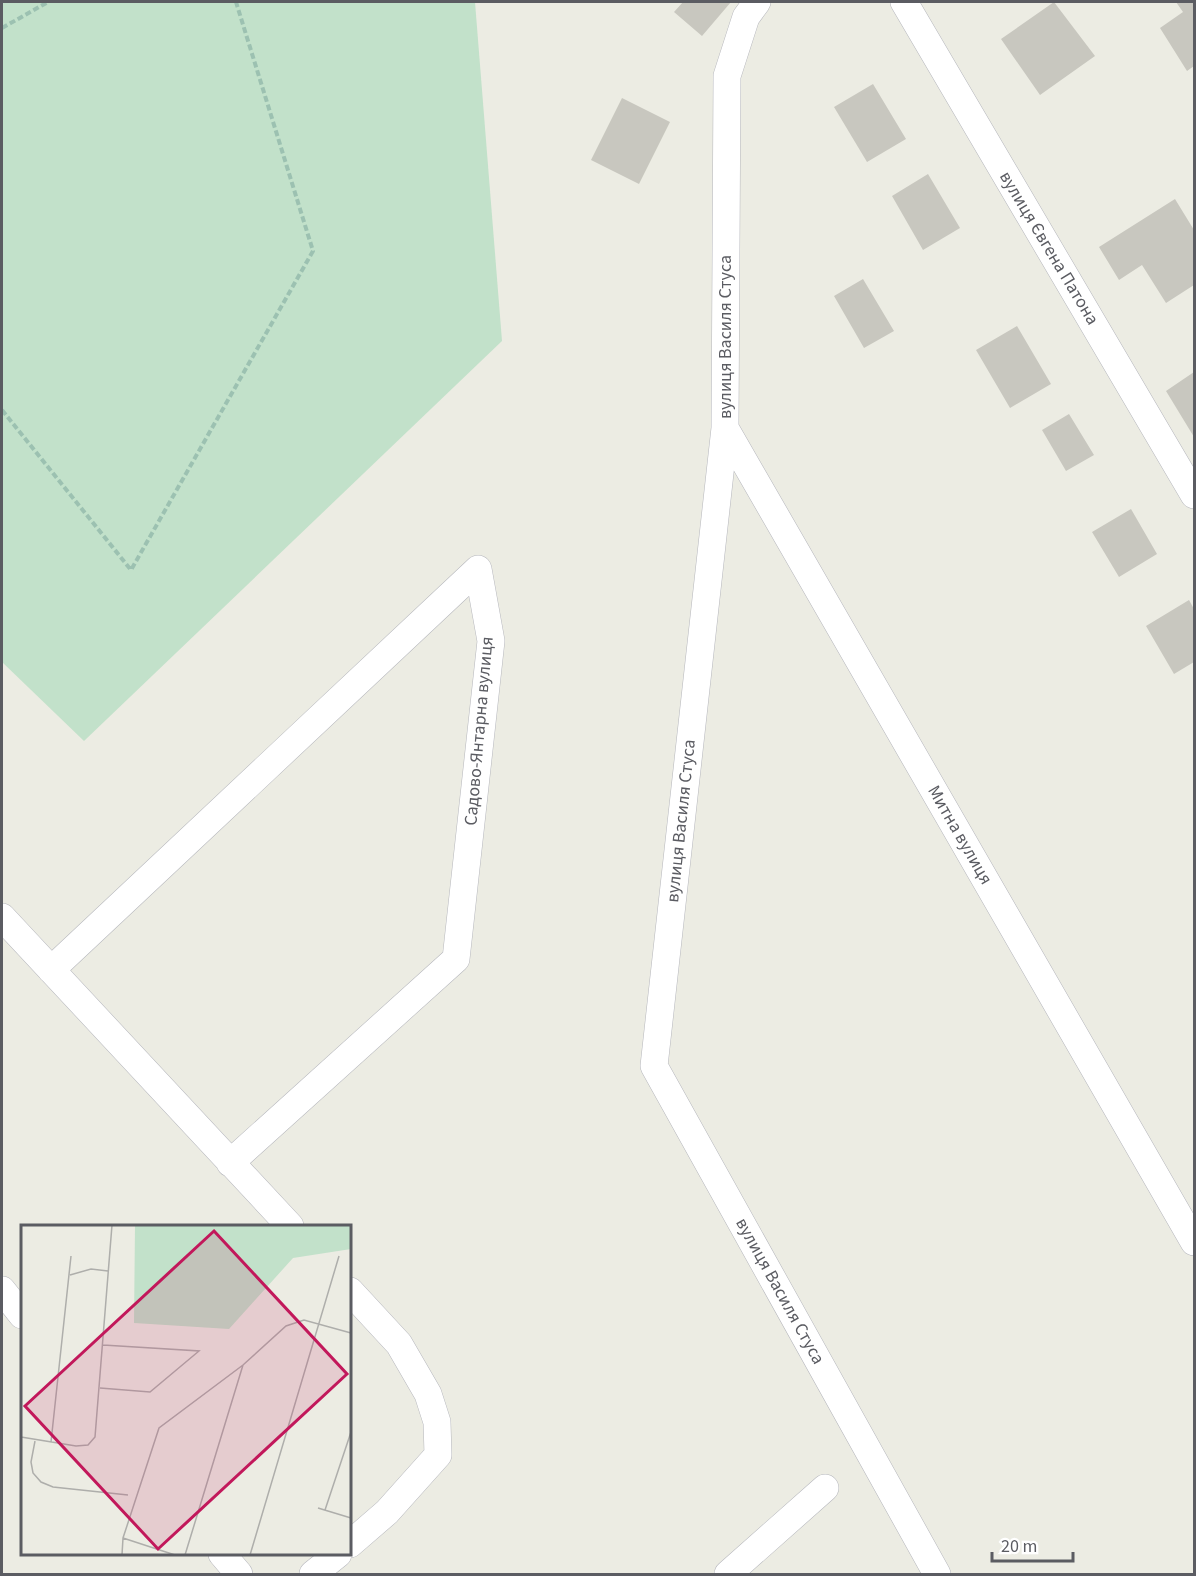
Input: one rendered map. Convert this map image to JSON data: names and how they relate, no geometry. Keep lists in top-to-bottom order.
{
  "streets": {
    "street": [
      "вулиця Євгена Патона",
      "вулиця Василя Стуса",
      "Садово-Янтарна вулиця",
      "Митна вулиця"
    ]
  },
  "crossings": [
    ["вулиця Василя Стуса", "Митна вулиця"]
  ],
  "scale_bar": "20 m"
}
